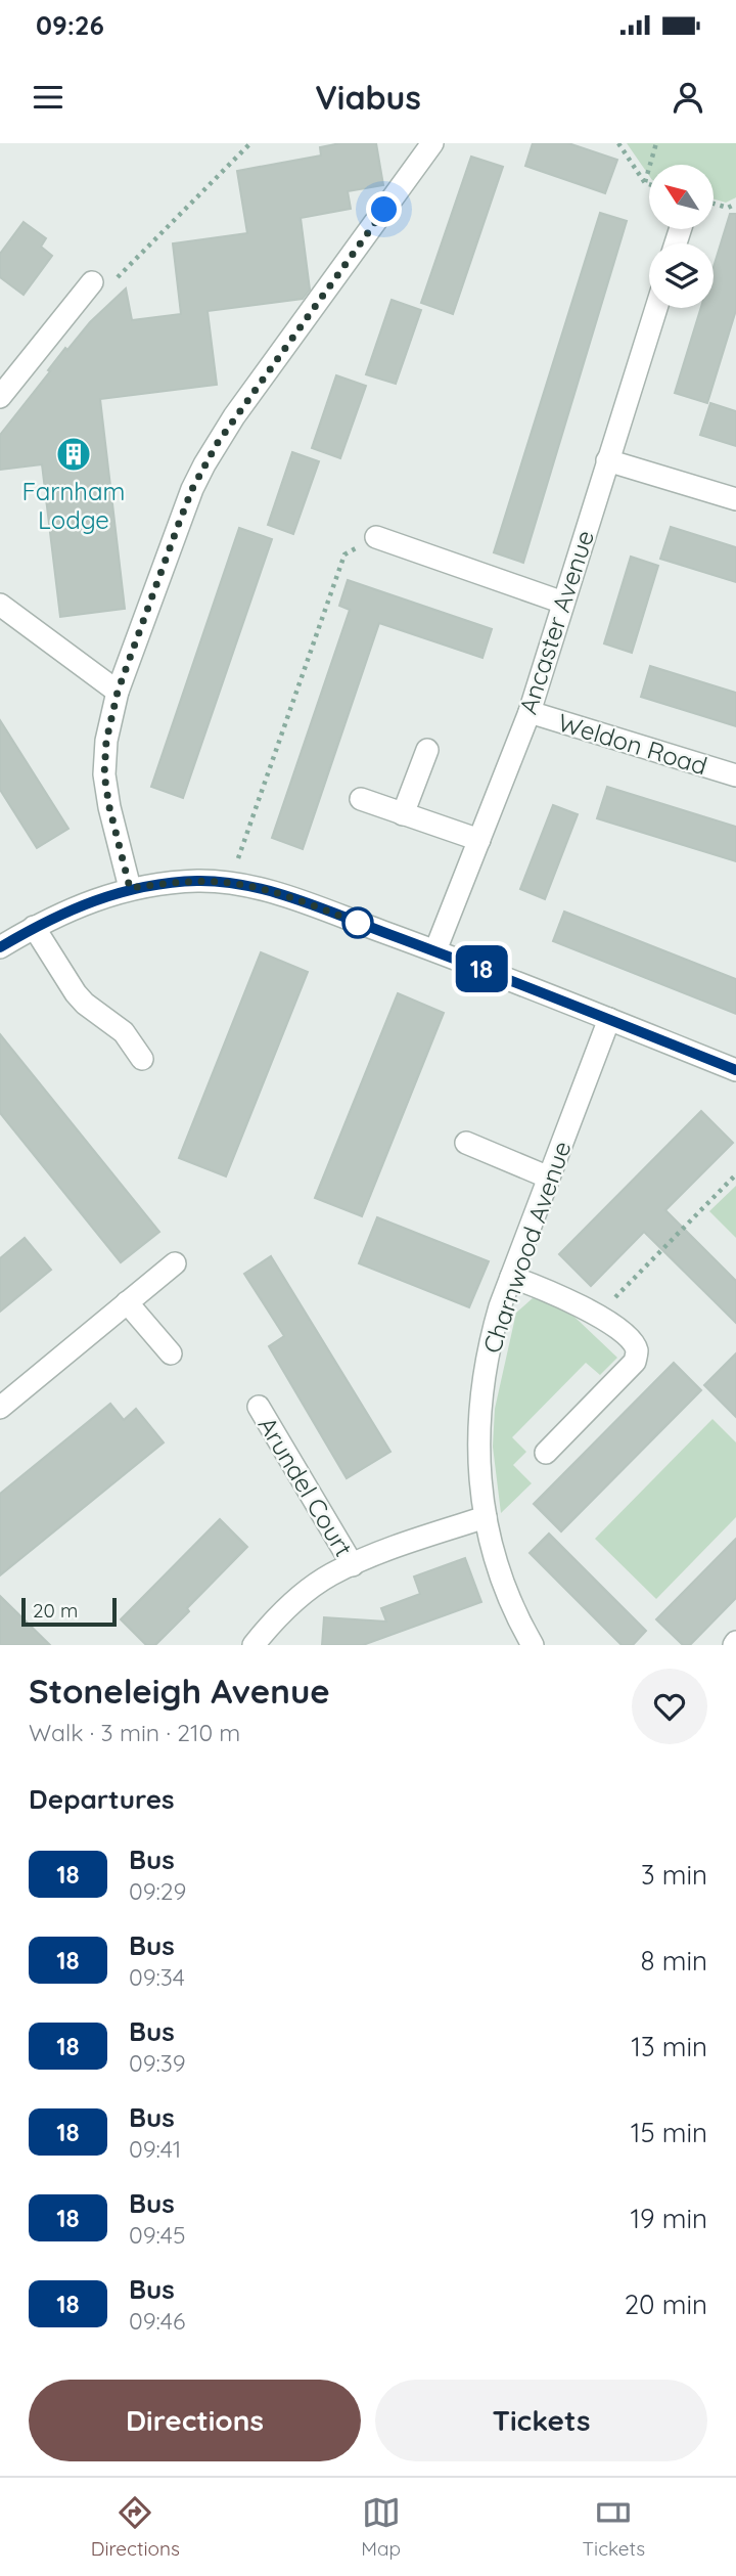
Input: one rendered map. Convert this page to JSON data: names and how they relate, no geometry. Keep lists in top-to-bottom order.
{
  "streets": {
    "street": [
      "Ancaster Avenue",
      "Weldon Road",
      "Charnwood Avenue",
      "Arundel Court"
    ]
  },
  "crossings": [
    ["Ancaster Avenue", "Weldon Road"]
  ],
  "places": {
    "building": ["Farnham Lodge"]
  },
  "lines": ["bus line 18"],
  "scale_bar": "20 m",
  "north": "top left",
  "page": {
    "status": "09:26",
    "header": "Viabus",
    "on_map": "18",
    "scale": "20 m",
    "heading": [
      ["Stoneleigh Avenue", "Walk · 3 min · 210 m"],
      "Departures"
    ],
    "list": [
      {
        "mark": "18",
        "name": "Bus",
        "note": "09:29",
        "value": "3 min"
      },
      {
        "mark": "18",
        "name": "Bus",
        "note": "09:34",
        "value": "8 min"
      },
      {
        "mark": "18",
        "name": "Bus",
        "note": "09:39",
        "value": "13 min"
      },
      {
        "mark": "18",
        "name": "Bus",
        "note": "09:41",
        "value": "15 min"
      },
      {
        "mark": "18",
        "name": "Bus",
        "note": "09:45",
        "value": "19 min"
      },
      {
        "mark": "18",
        "name": "Bus",
        "note": "09:46",
        "value": "20 min"
      }
    ],
    "buttons": ["Directions", "Tickets"],
    "tabs": ["Directions", "Map", "Tickets"]
  }
}
